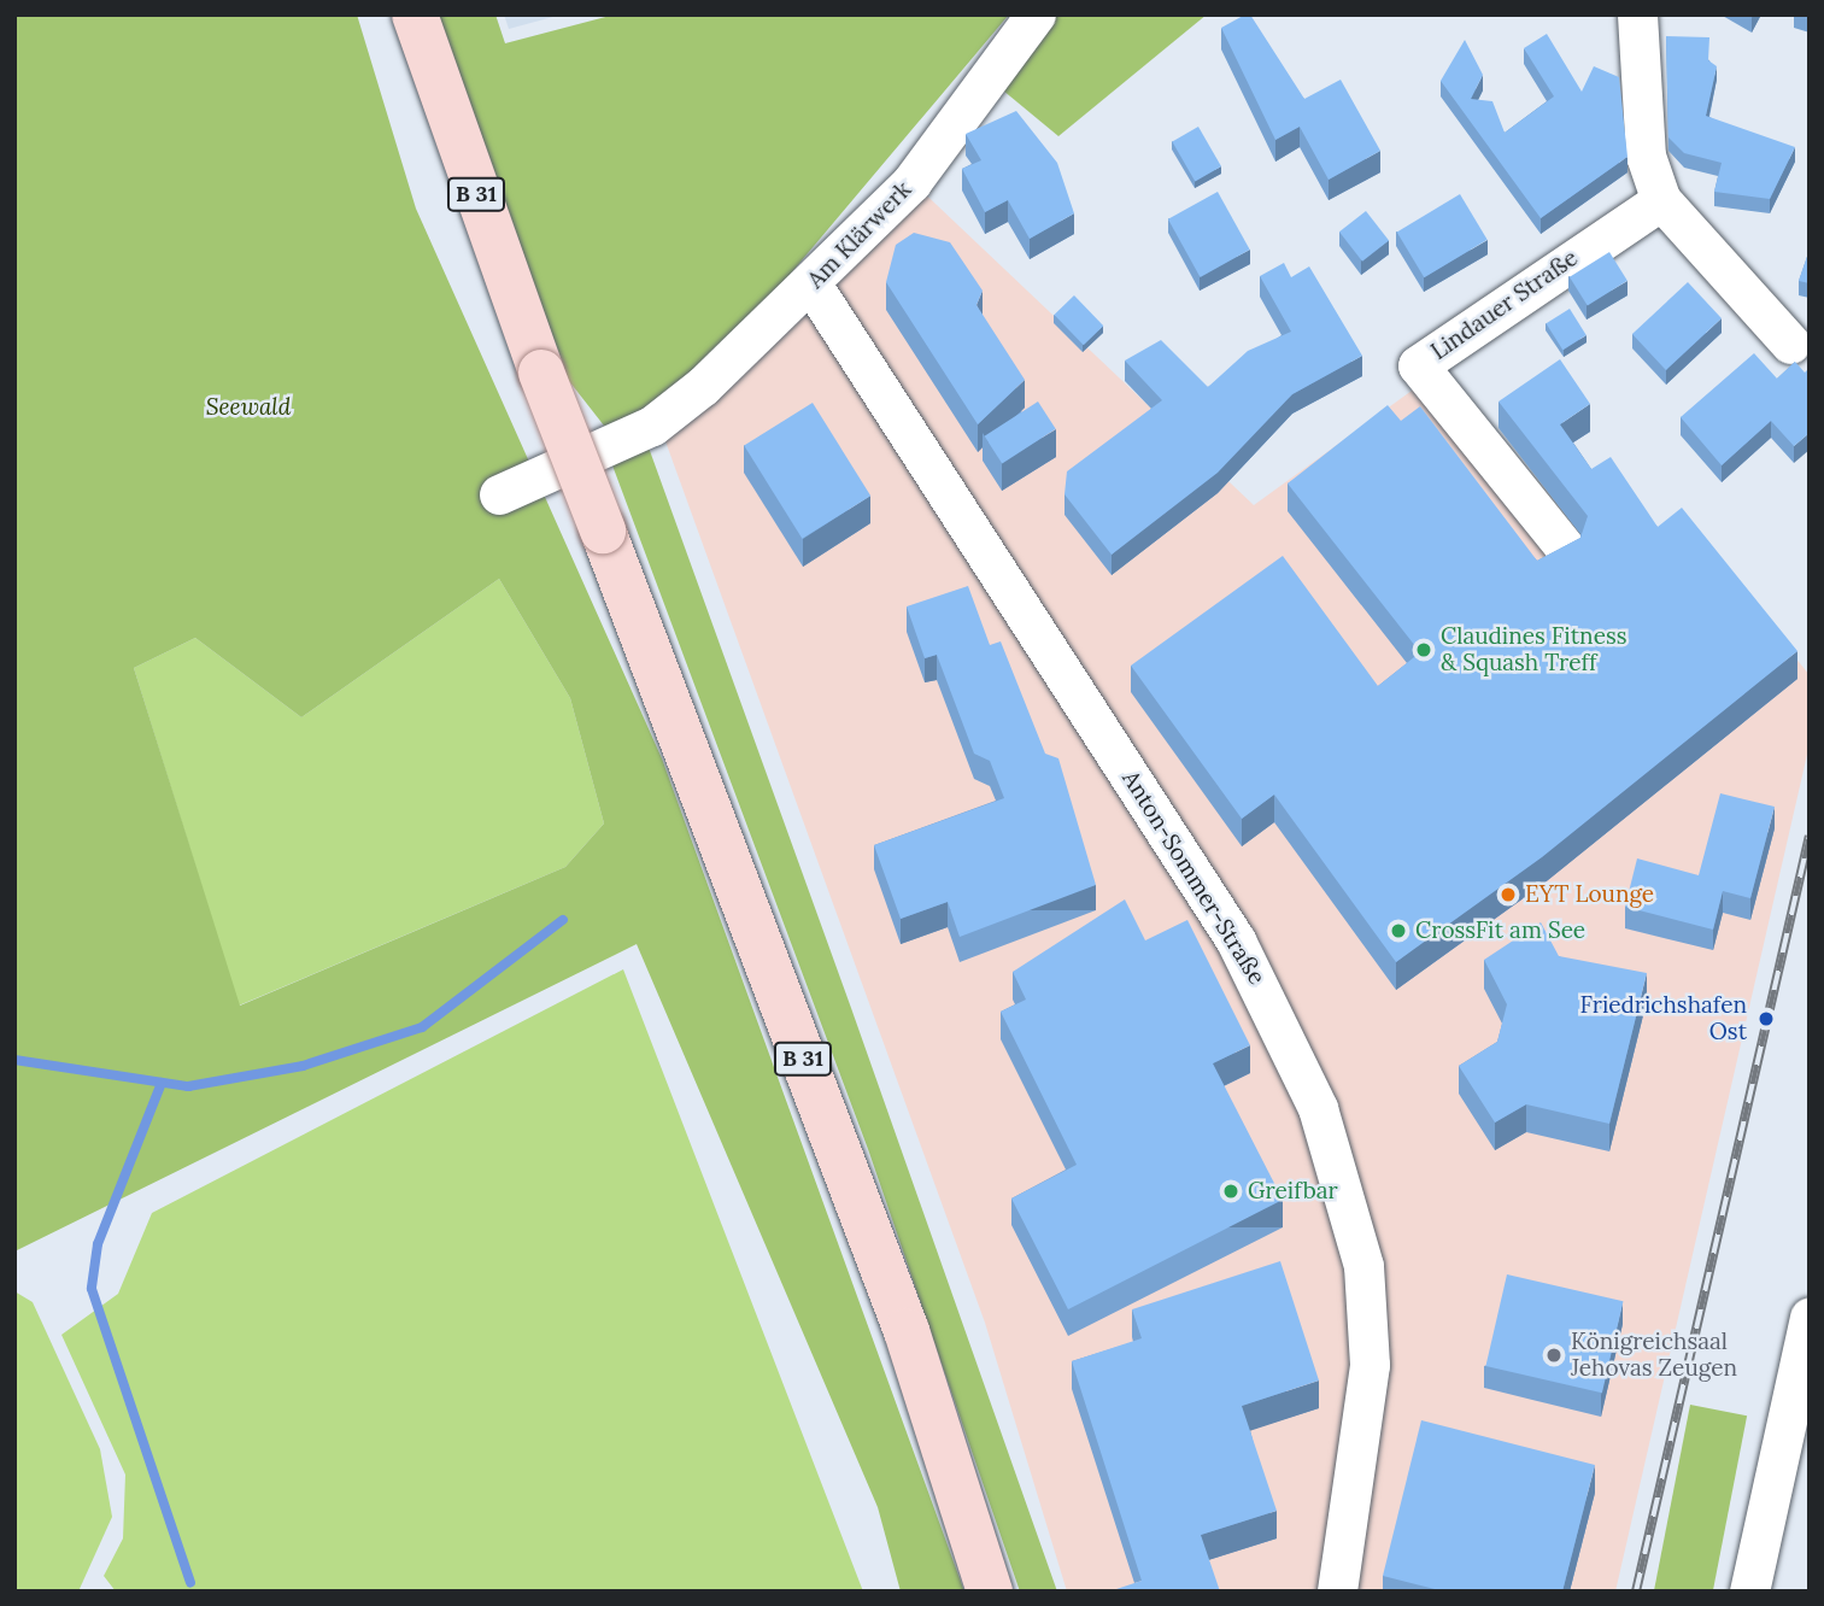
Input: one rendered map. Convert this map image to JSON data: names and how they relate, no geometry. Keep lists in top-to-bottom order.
{
  "streets": {
    "main road": ["B 31"],
    "street": ["Am Klärwerk", "Lindauer Straße", "Anton-Sommer-Straße"]
  },
  "crossings": [
    ["Am Klärwerk", "Anton-Sommer-Straße"]
  ],
  "parks": ["Seewald"],
  "places": [
    "Claudines Fitness & Squash Treff",
    "EYT Lounge",
    "CrossFit am See",
    "Friedrichshafen Ost",
    "Greifbar",
    "Königreichsaal Jehovas Zeugen"
  ]
}
